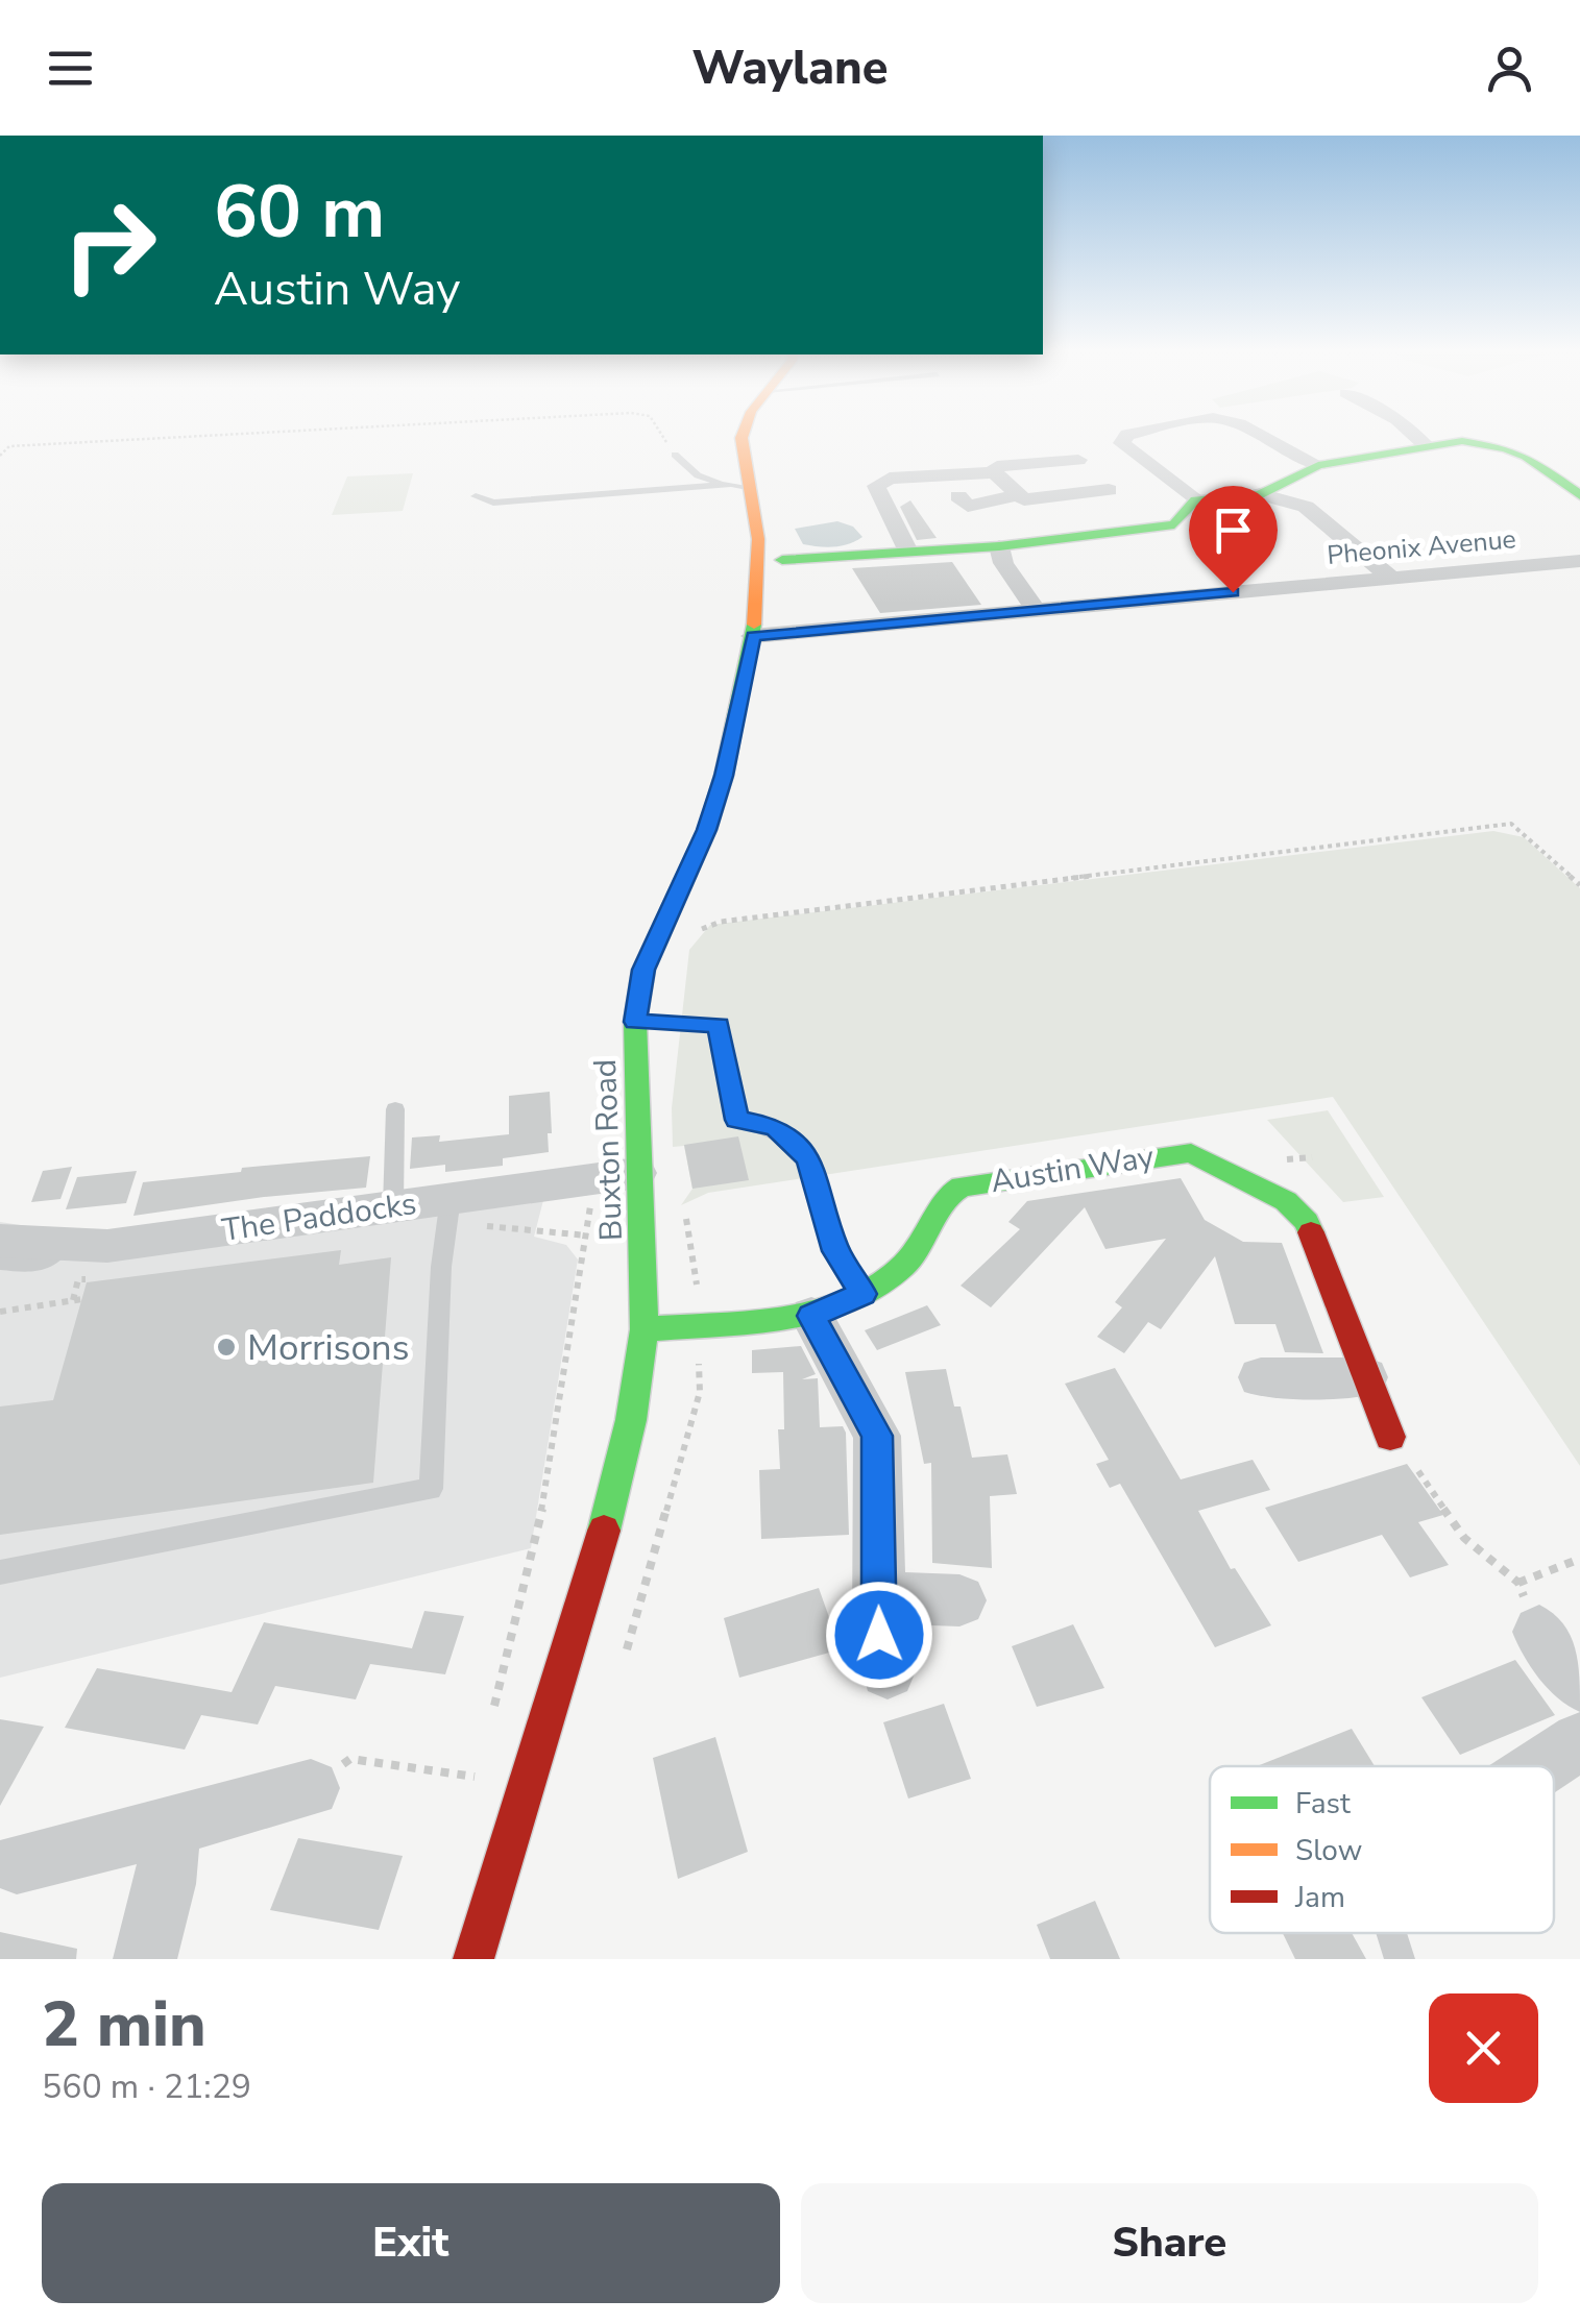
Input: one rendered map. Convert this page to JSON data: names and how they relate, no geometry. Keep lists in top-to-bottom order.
{
  "streets": {
    "street": [
      "Pheonix Avenue",
      "Buxton Road",
      "Austin Way",
      "The Paddocks"
    ]
  },
  "crossings": [
    ["Pheonix Avenue", "Buxton Road"],
    ["Buxton Road", "Austin Way"],
    ["Buxton Road", "The Paddocks"]
  ],
  "places": ["Morrisons"],
  "legend": ["Fast", "Slow", "Jam"],
  "page": {
    "header": "Waylane",
    "turn": ["60 m", "Austin Way"],
    "heading": ["2 min", "560 m · 21:29"],
    "buttons": ["Exit", "Share"]
  }
}
